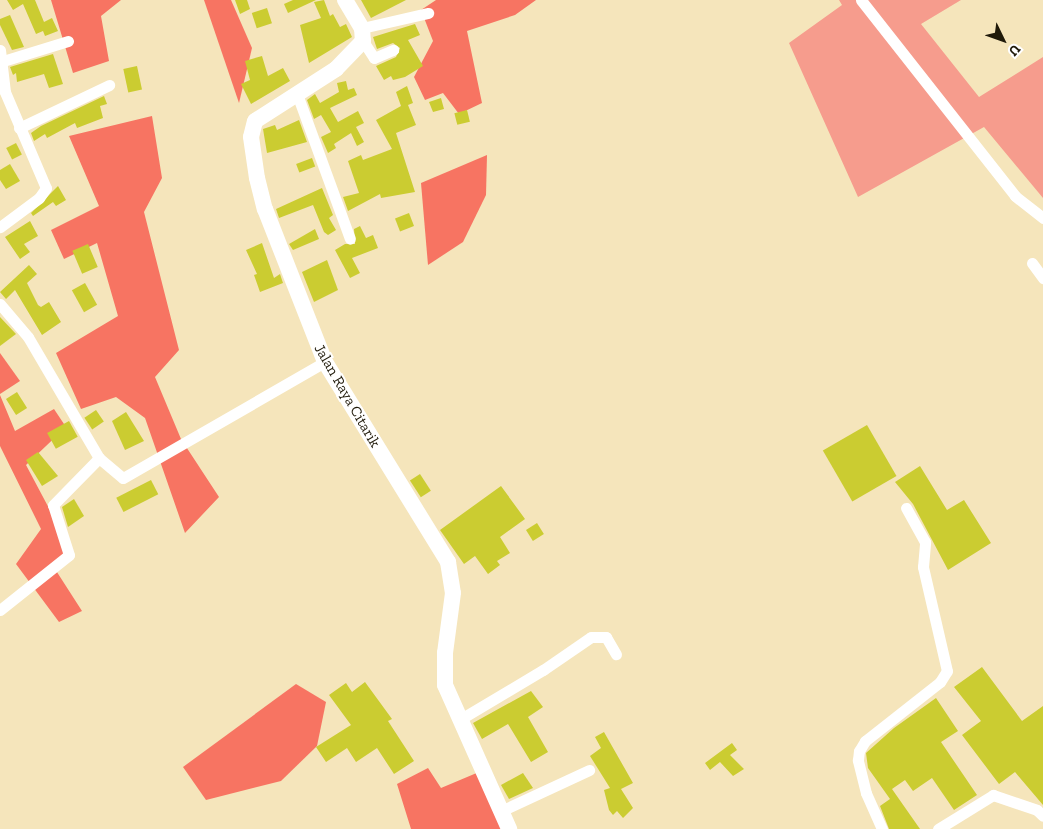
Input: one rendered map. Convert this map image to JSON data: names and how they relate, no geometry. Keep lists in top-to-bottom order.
{
  "streets": {
    "street": ["Jalan Raya Citarik"]
  },
  "north": "bottom right"
}
